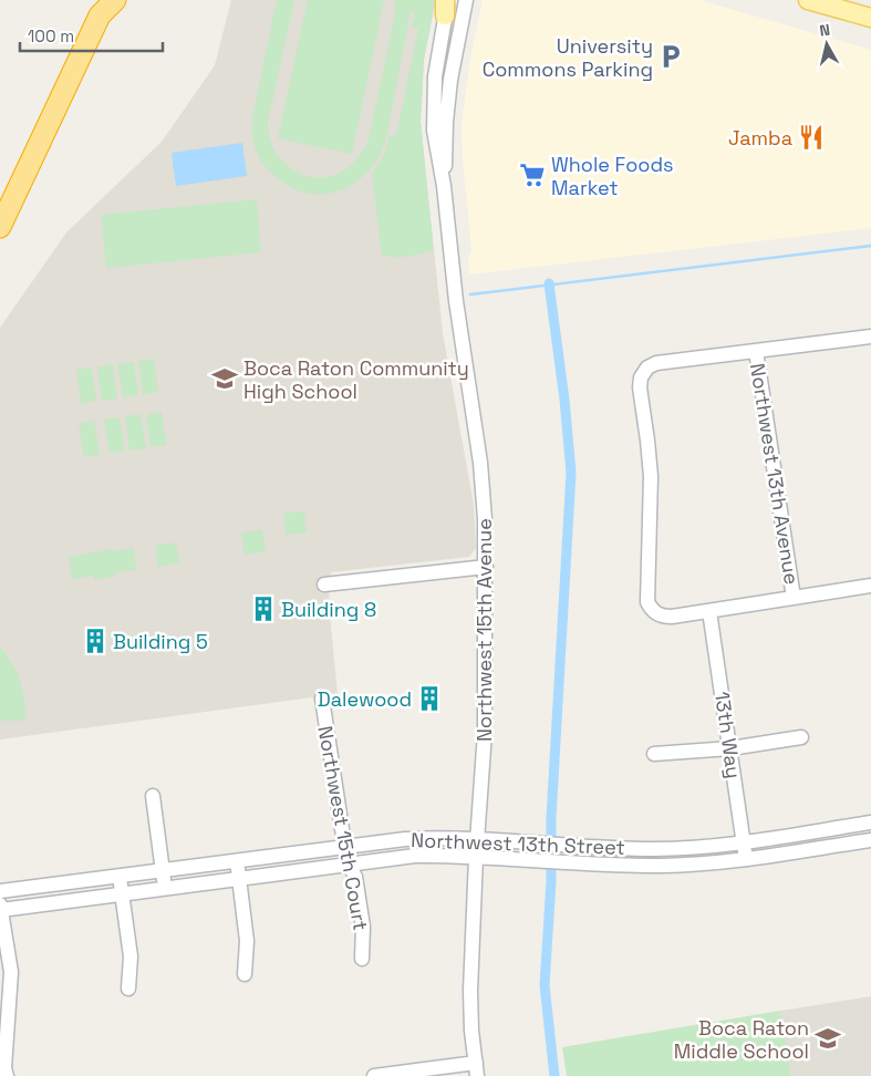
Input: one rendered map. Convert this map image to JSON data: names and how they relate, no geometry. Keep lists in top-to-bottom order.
{
  "streets": {
    "street": [
      "Northwest 13th Avenue",
      "Northwest 15th Avenue",
      "13th Way",
      "Northwest 15th Court",
      "Northwest 13th Street"
    ]
  },
  "crossings": [
    ["Northwest 15th Avenue", "Northwest 13th Street"],
    ["13th Way", "Northwest 13th Street"],
    ["Northwest 15th Court", "Northwest 13th Street"]
  ],
  "places": {
    "parking": ["University Commons Parking"],
    "restaurant": ["Jamba"],
    "supermarket": ["Whole Foods Market"],
    "school or university": ["Boca Raton Community High School", "Boca Raton Middle School"],
    "building": ["Building 8", "Building 5", "Dalewood"]
  },
  "scale_bar": "100 m",
  "north": "top"
}
